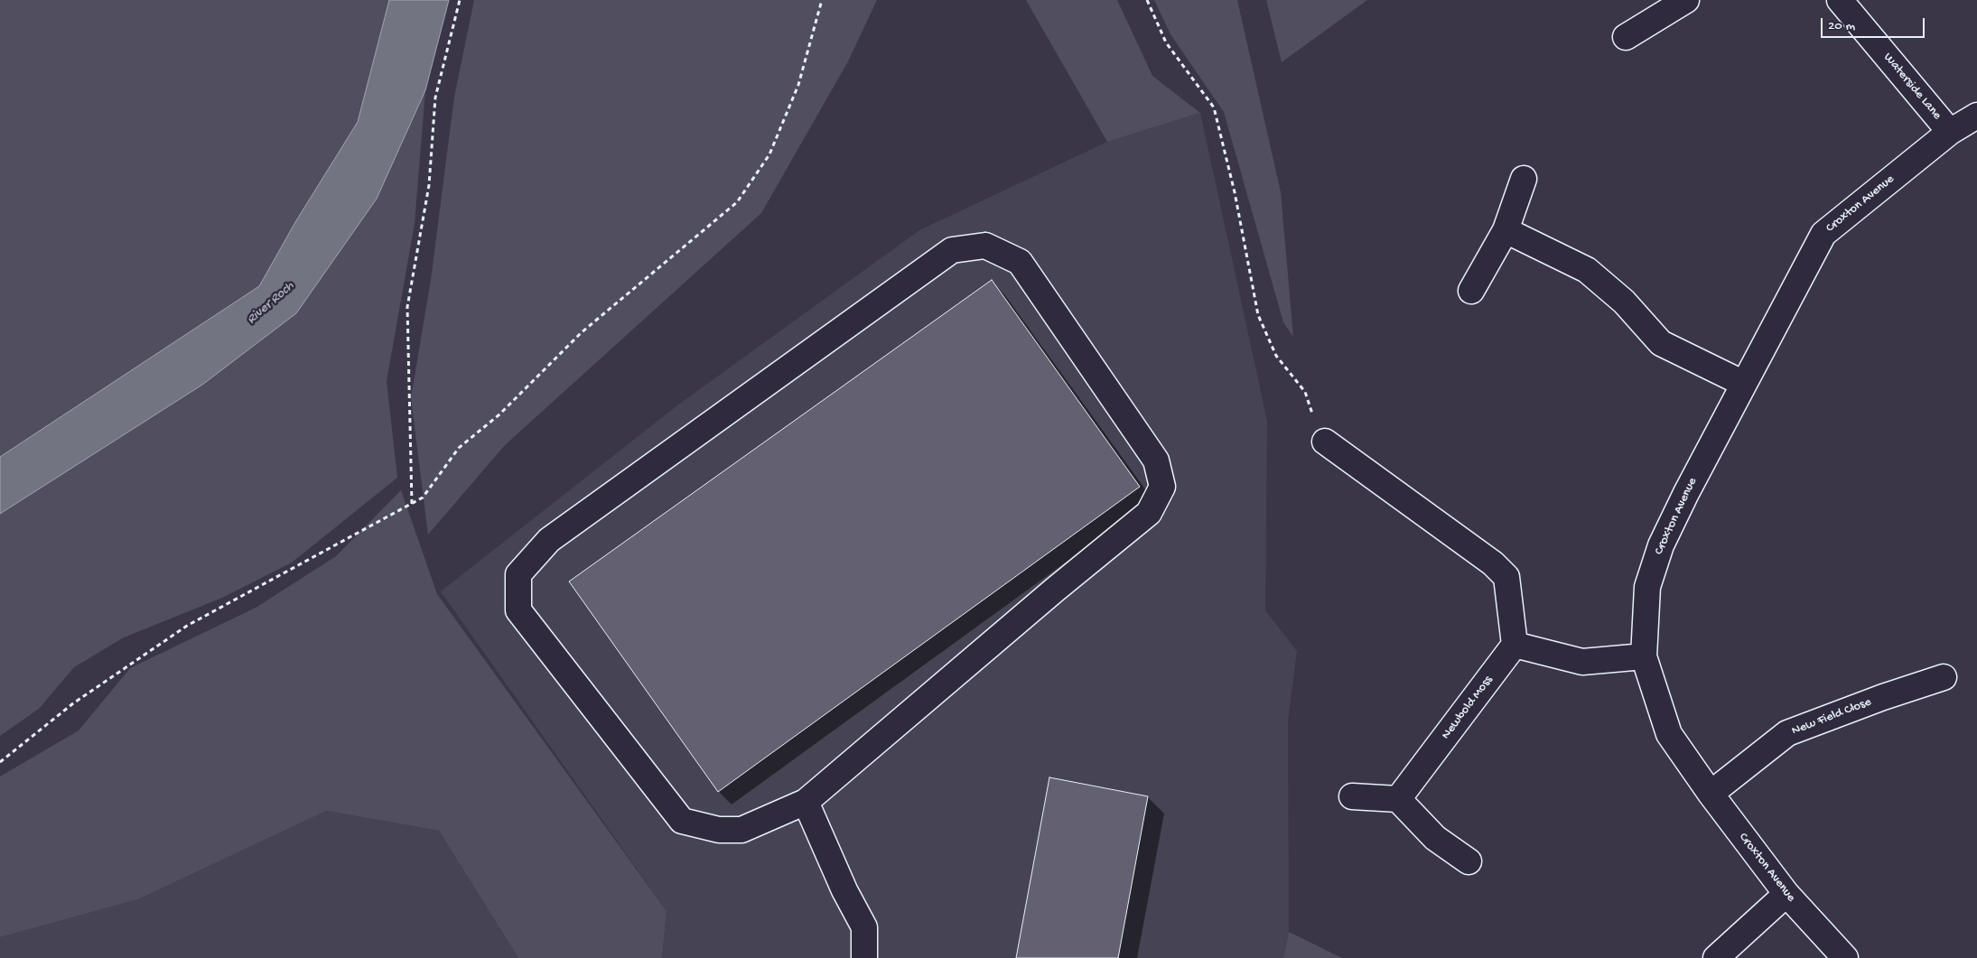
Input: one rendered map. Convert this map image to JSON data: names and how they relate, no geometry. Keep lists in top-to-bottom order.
{
  "streets": {
    "street": [
      "Waterside Lane",
      "Croxton Avenue",
      "Newbold Moss",
      "New Field Close"
    ]
  },
  "crossings": [
    ["Waterside Lane", "Croxton Avenue"],
    ["Croxton Avenue", "New Field Close"]
  ],
  "water": ["River Roch"],
  "scale_bar": "20 m"
}
